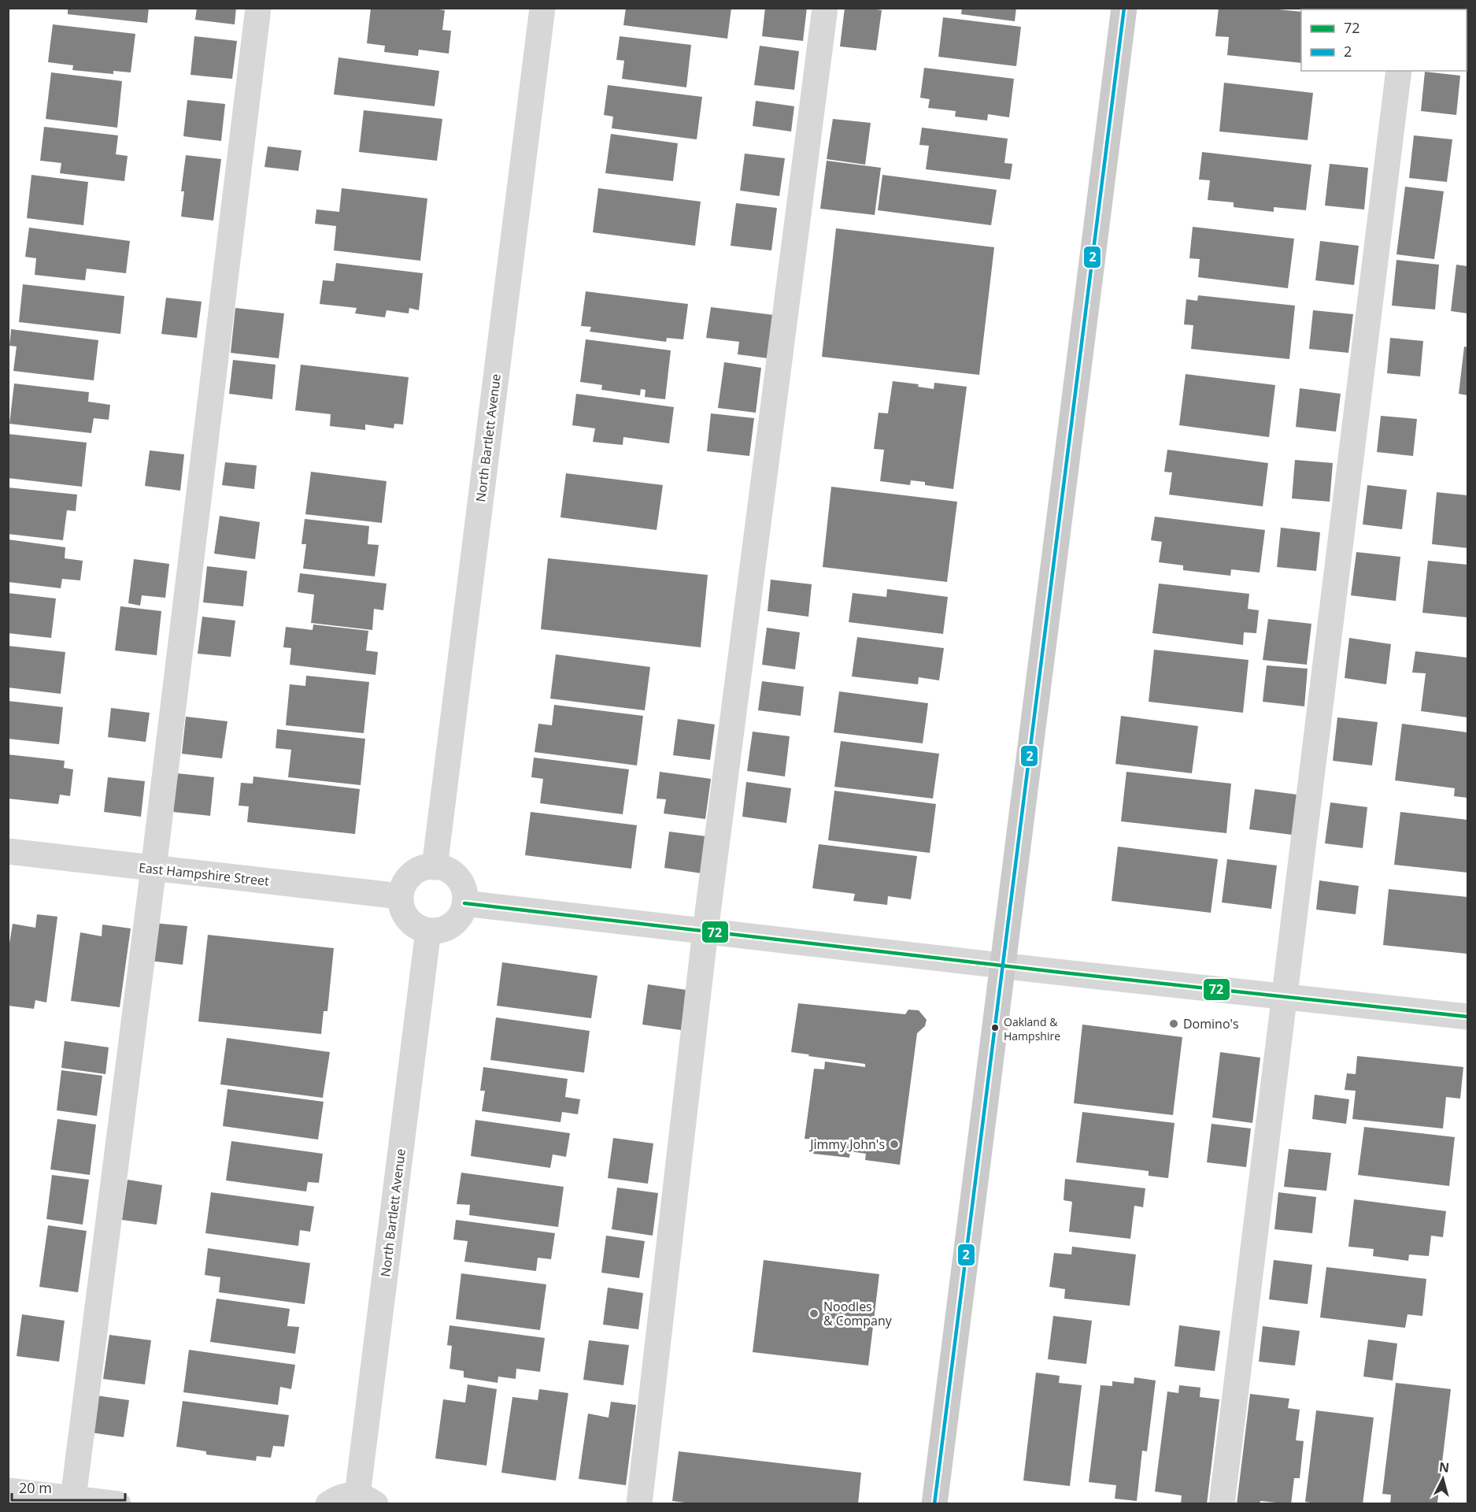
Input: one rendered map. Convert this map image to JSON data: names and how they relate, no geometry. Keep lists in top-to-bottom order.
{
  "streets": {
    "street": ["North Bartlett Avenue", "East Hampshire Street"]
  },
  "crossings": [
    ["North Bartlett Avenue", "East Hampshire Street"]
  ],
  "places": [
    "Domino's",
    "Oakland & Hampshire",
    "Jimmy John's",
    "Noodles & Company"
  ],
  "lines": ["transit line 2", "transit line 72"],
  "legend": ["72", "2"],
  "scale_bar": "20 m",
  "north": "top"
}
